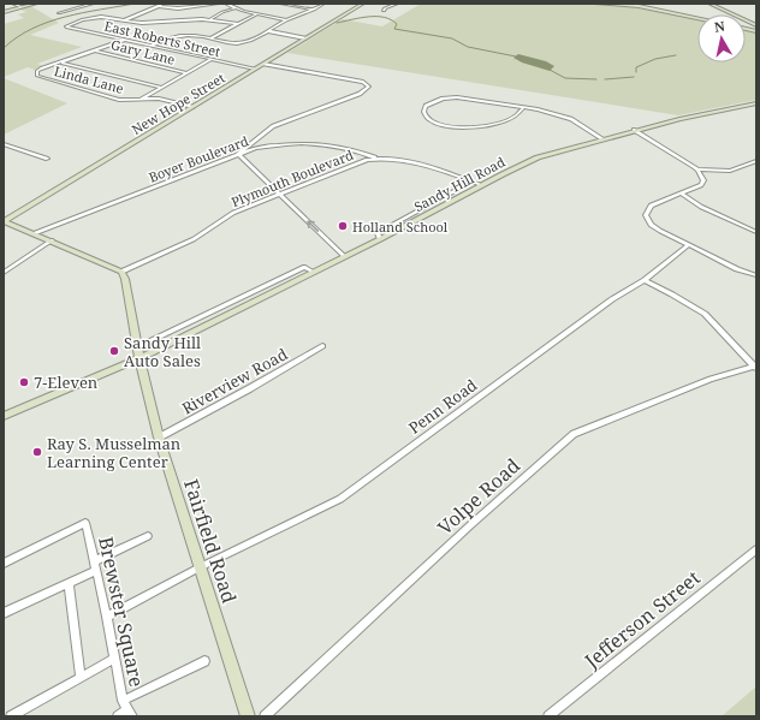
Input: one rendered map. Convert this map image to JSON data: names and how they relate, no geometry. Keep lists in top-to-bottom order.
{
  "streets": {
    "street": [
      "East Roberts Street",
      "Gary Lane",
      "Linda Lane",
      "New Hope Street",
      "Boyer Boulevard",
      "Plymouth Boulevard",
      "Sandy Hill Road",
      "Riverview Road",
      "Penn Road",
      "Volpe Road",
      "Fairfield Road",
      "Brewster Square",
      "Jefferson Street"
    ]
  },
  "crossings": [
    ["East Roberts Street", "Linda Lane"],
    ["East Roberts Street", "New Hope Street"],
    ["Gary Lane", "Linda Lane"],
    ["Linda Lane", "New Hope Street"],
    ["Boyer Boulevard", "Plymouth Boulevard"],
    ["Plymouth Boulevard", "Sandy Hill Road"],
    ["Plymouth Boulevard", "Fairfield Road"],
    ["Sandy Hill Road", "Fairfield Road"],
    ["Riverview Road", "Fairfield Road"],
    ["Penn Road", "Fairfield Road"],
    ["Penn Road", "Brewster Square"]
  ],
  "places": [
    "Holland School",
    "Sandy Hill Auto Sales",
    "7-Eleven",
    "Ray S. Musselman Learning Center"
  ],
  "north": "top"
}
